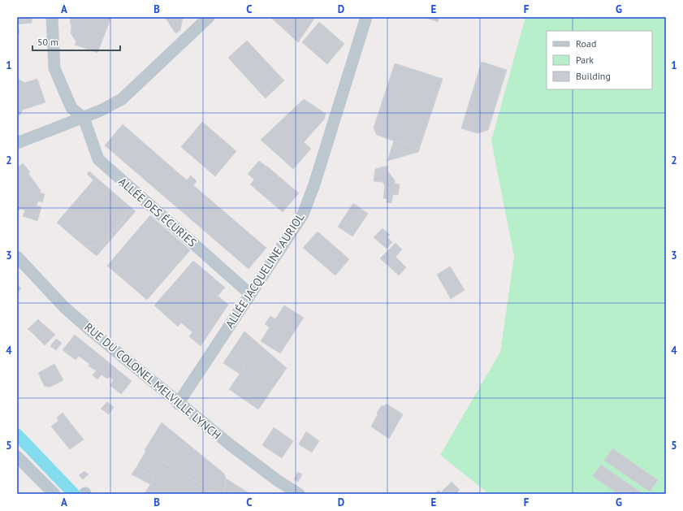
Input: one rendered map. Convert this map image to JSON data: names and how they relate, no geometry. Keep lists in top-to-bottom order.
{
  "streets": {
    "street": ["ALLÉE DES ÉCURIES", "ALLÉE JACQUELINE AURIOL", "RUE DU COLONEL MELVILLE LYNCH"]
  },
  "crossings": [
    ["ALLÉE DES ÉCURIES", "ALLÉE JACQUELINE AURIOL"],
    ["ALLÉE JACQUELINE AURIOL", "RUE DU COLONEL MELVILLE LYNCH"]
  ],
  "legend": ["Road", "Park", "Building"],
  "scale_bar": "50 m",
  "grid": {
    "columns": [
      "A",
      "B",
      "C",
      "D",
      "E",
      "F",
      "G"
    ],
    "rows": [
      "1",
      "2",
      "3",
      "4",
      "5"
    ]
  }
}
